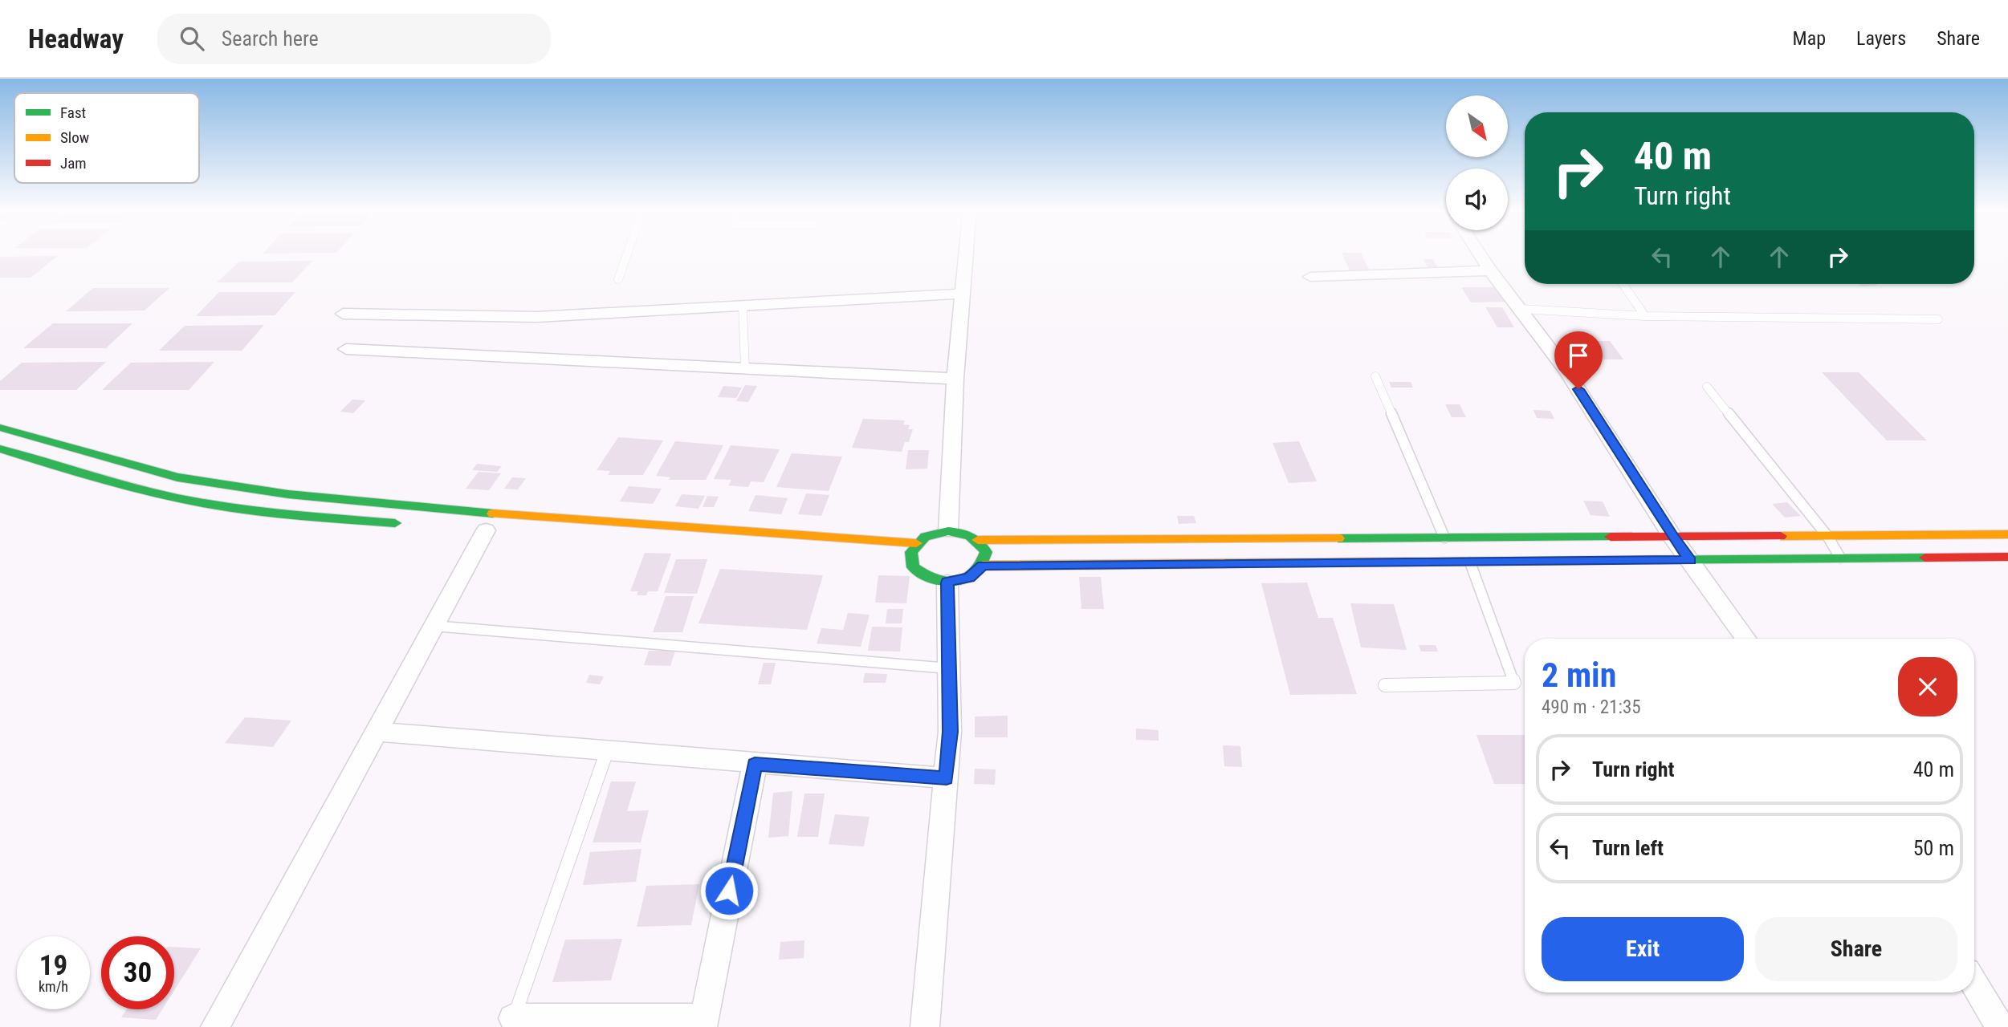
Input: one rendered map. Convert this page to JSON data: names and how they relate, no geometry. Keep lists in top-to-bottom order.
{
  "legend": ["Fast", "Slow", "Jam"],
  "north": "bottom right",
  "page": {
    "header": "Headway",
    "search": "Search here",
    "nav": ["Map", "Layers", "Share"],
    "turn": ["40 m", "Turn right"],
    "heading": ["2 min", "490 m · 21:35"],
    "list": [
      {
        "name": "Turn right",
        "value": "40 m"
      },
      {
        "name": "Turn left",
        "value": "50 m"
      }
    ],
    "buttons": ["Exit", "Share"],
    "speed": "19 km/h",
    "limit": "30"
  }
}
